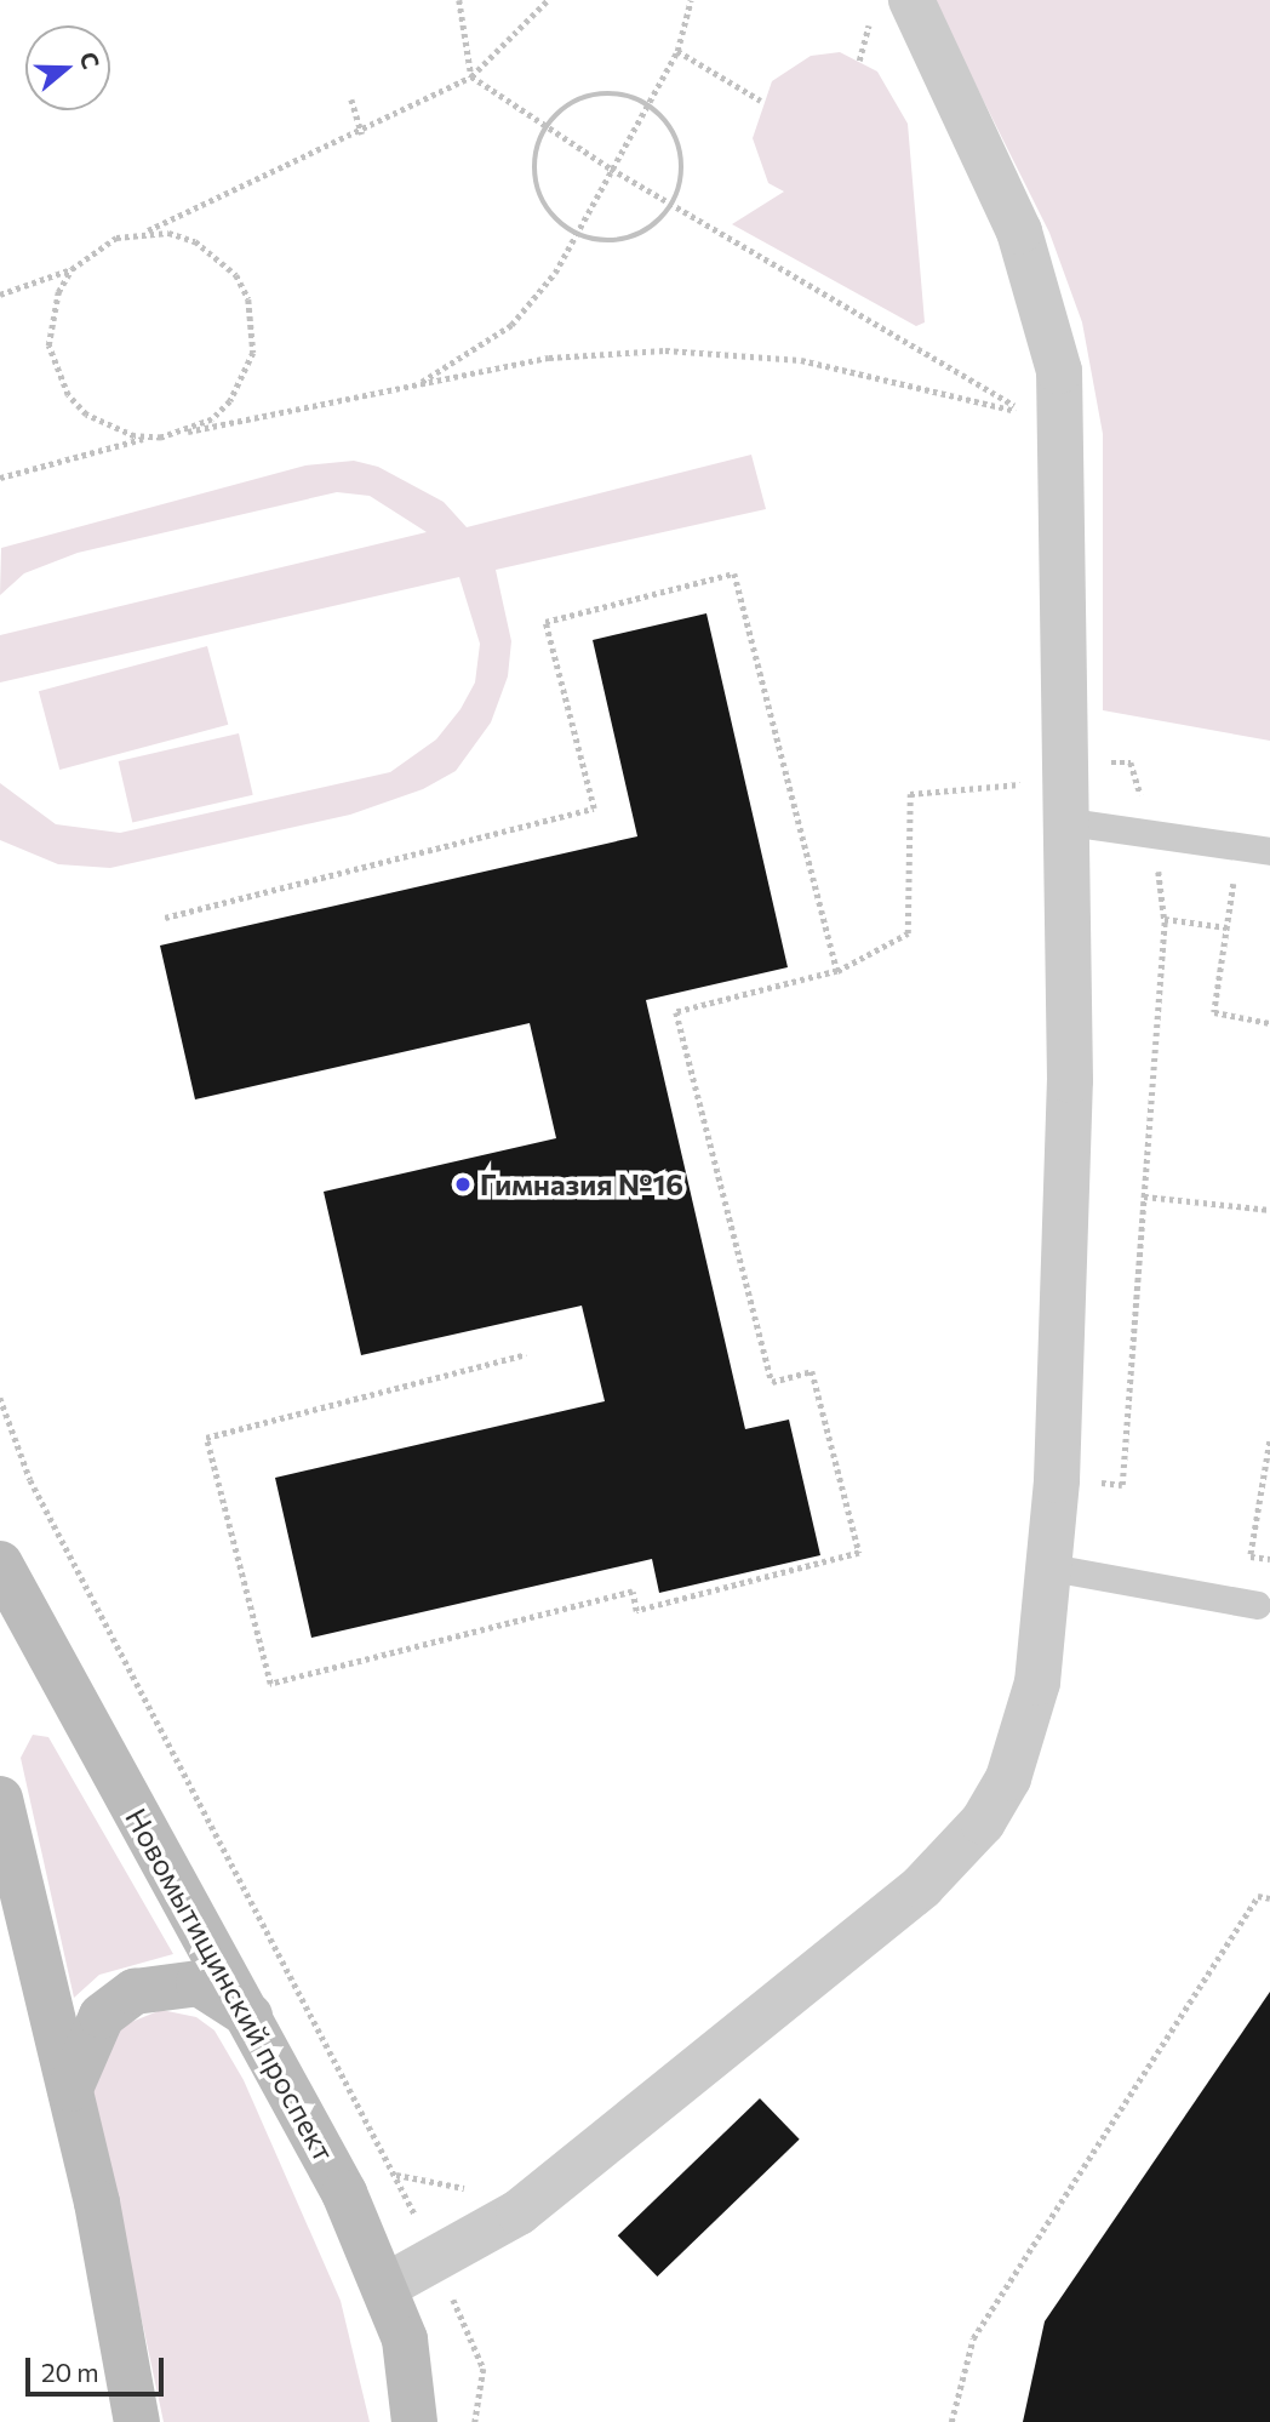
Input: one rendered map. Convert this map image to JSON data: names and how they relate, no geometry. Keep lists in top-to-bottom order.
{
  "streets": {
    "main road": ["Новомытищинский проспект"]
  },
  "places": ["Гимназия №16"],
  "scale_bar": "20 m",
  "north": "right"
}
